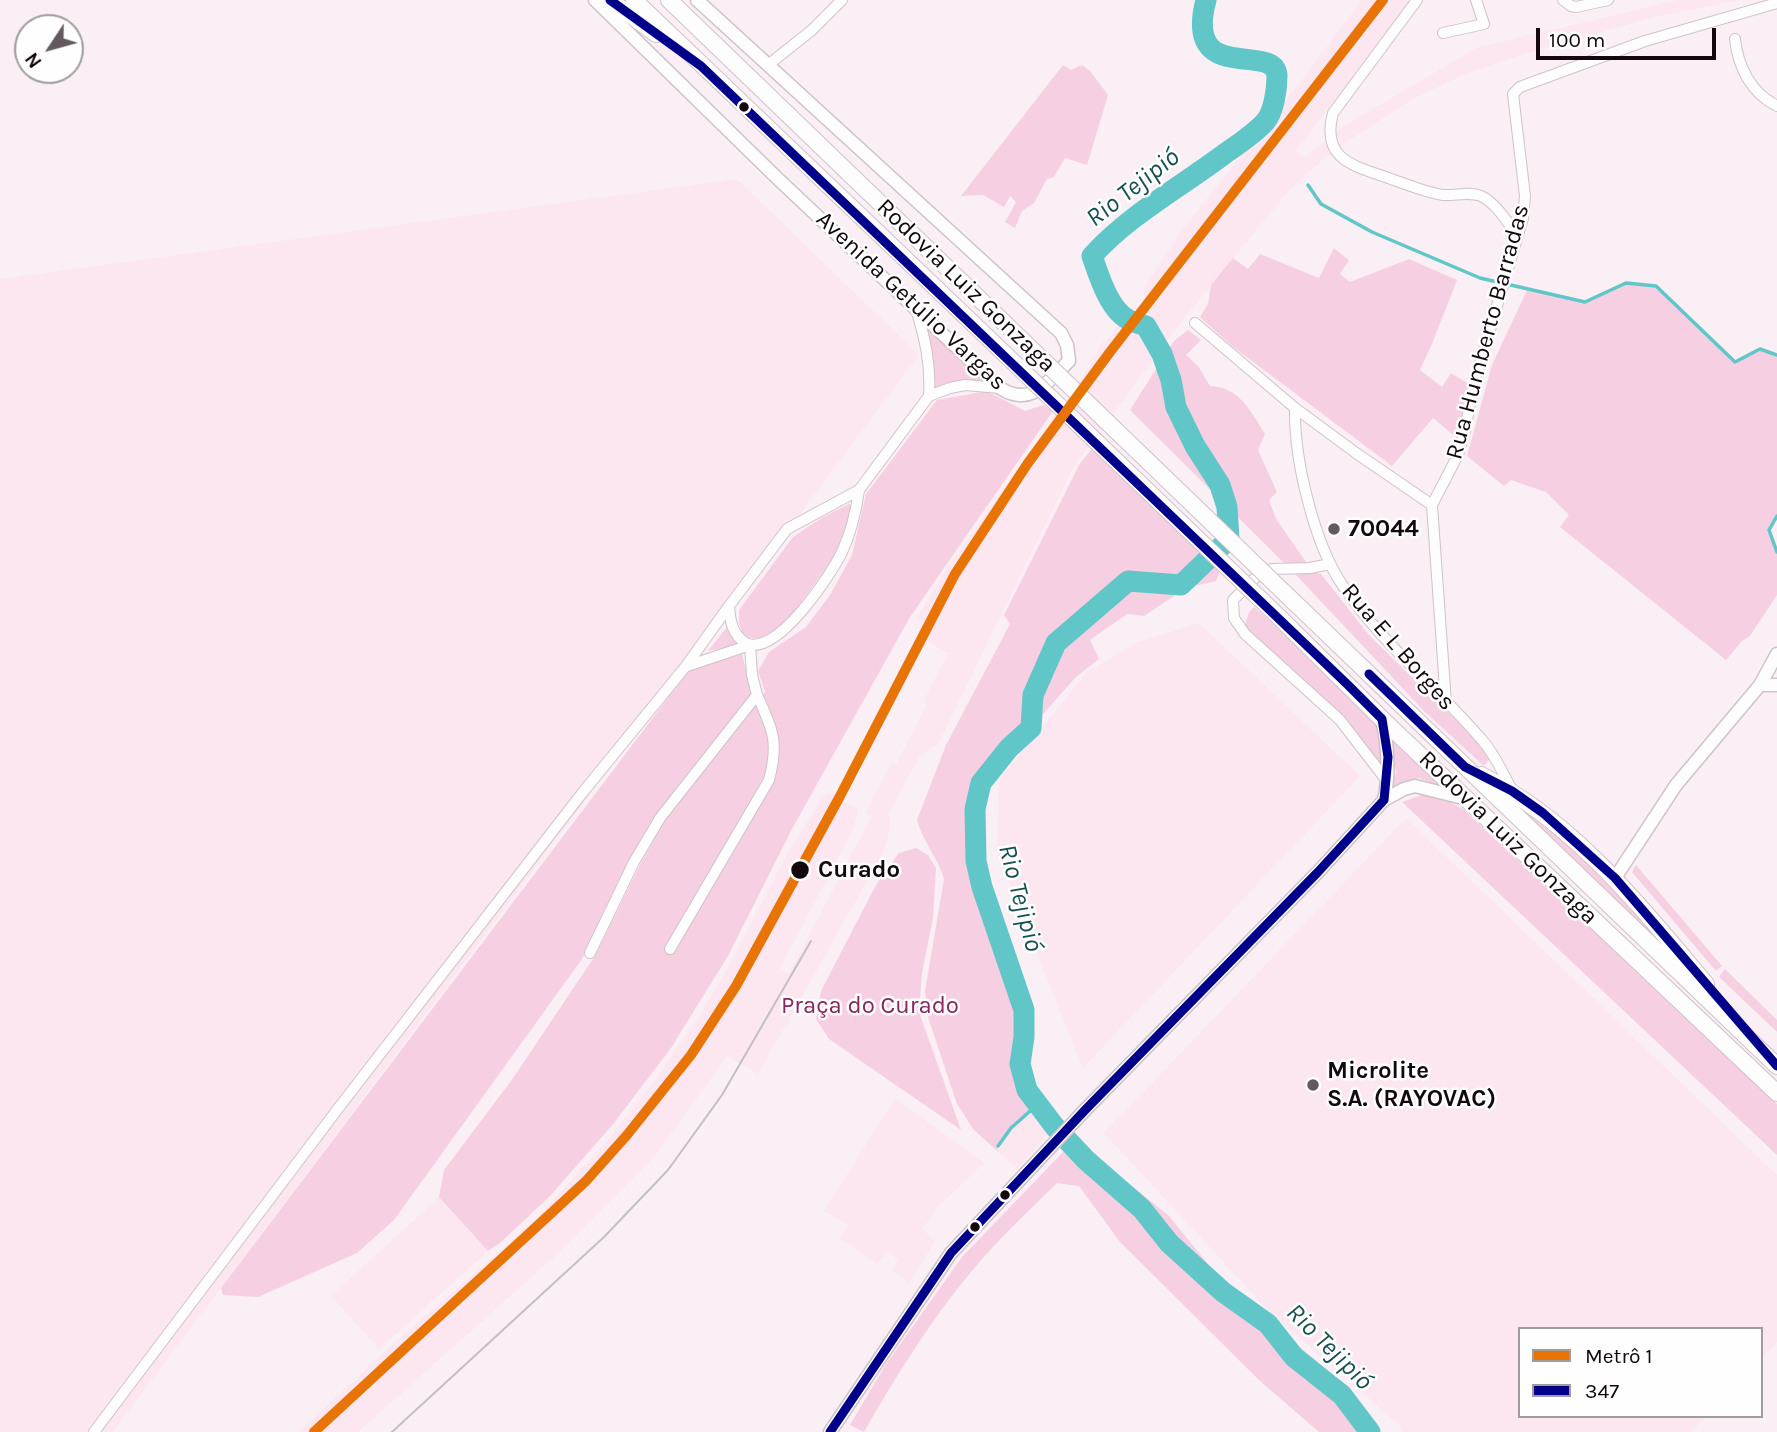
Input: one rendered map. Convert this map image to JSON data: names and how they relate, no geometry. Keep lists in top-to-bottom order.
{
  "streets": {
    "highway": ["Rodovia Luiz Gonzaga"],
    "street": ["Avenida Getúlio Vargas", "Rua Humberto Barradas", "Rua E L Borges"]
  },
  "water": ["Rio Tejipió"],
  "parks": ["Praça do Curado"],
  "places": ["70044", "Curado", "Microlite S.A. (RAYOVAC)"],
  "lines": ["metro line 1", "transit line 347"],
  "legend": ["Metrô 1", "347"],
  "scale_bar": "100 m",
  "north": "bottom left"
}
